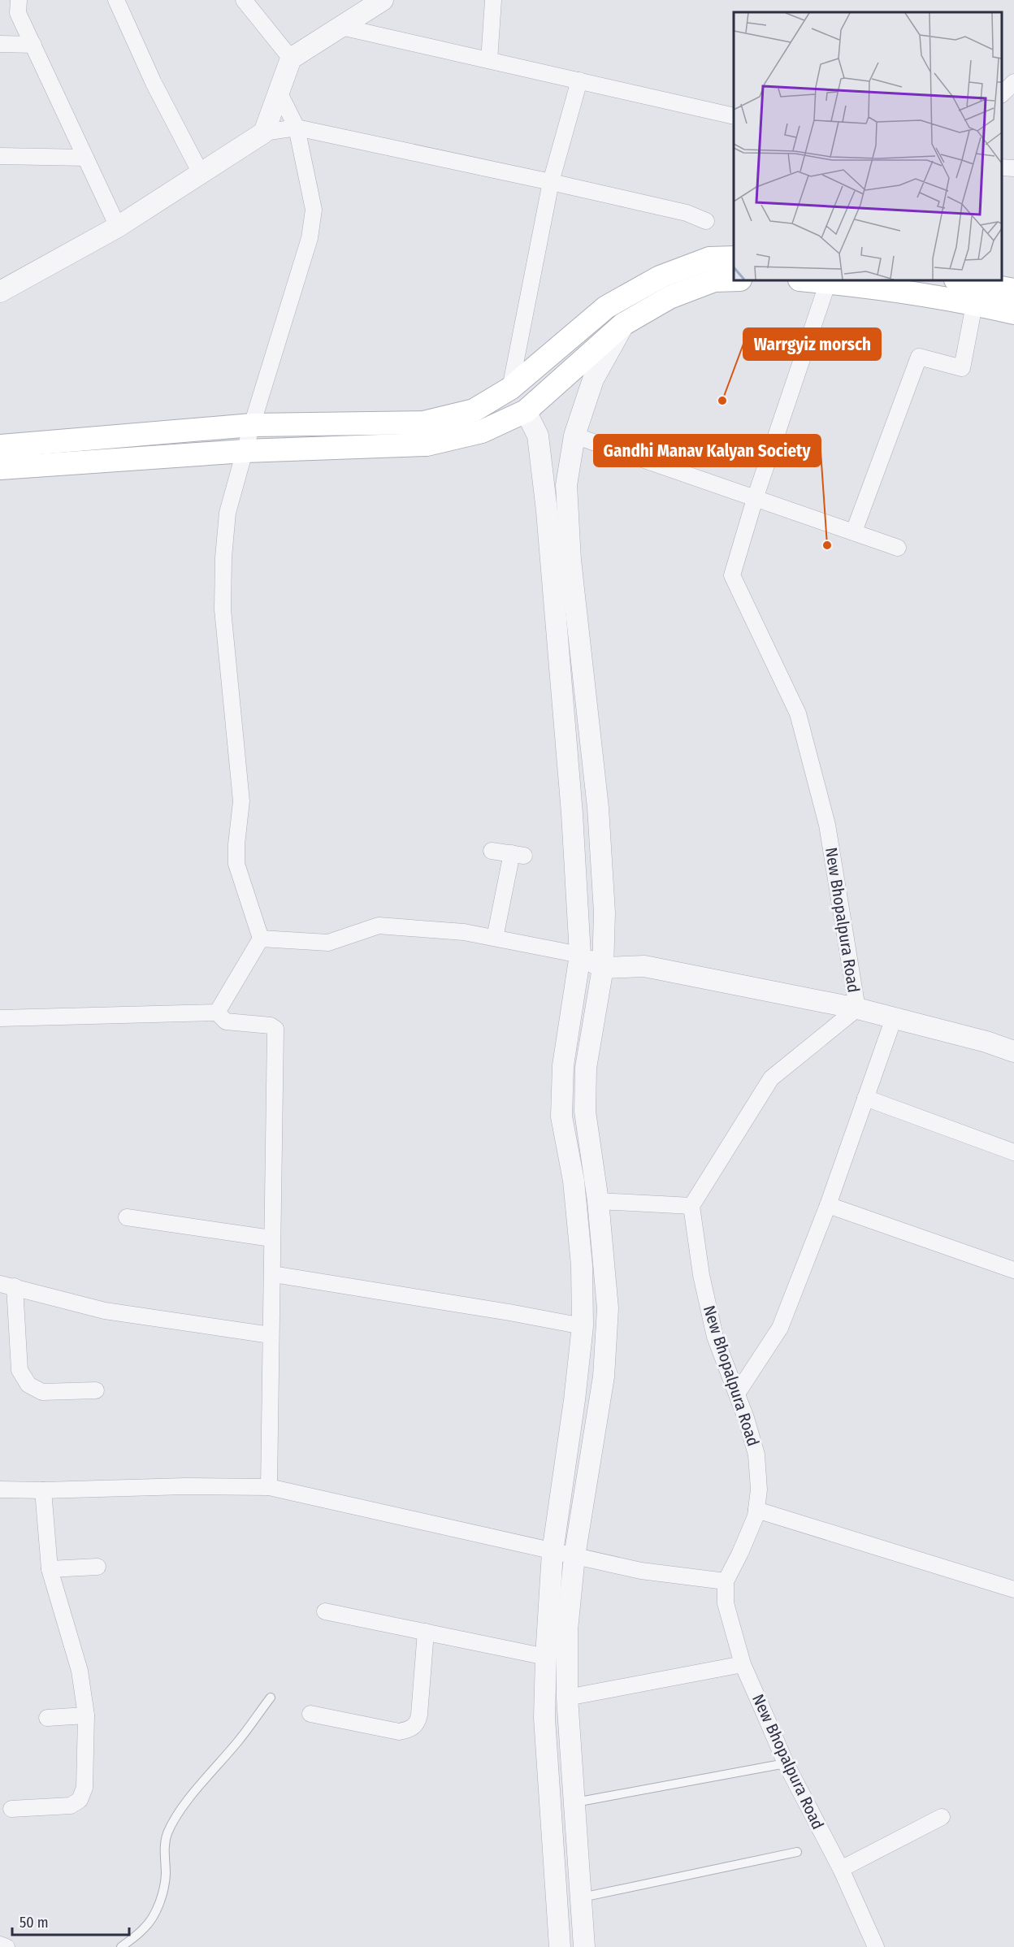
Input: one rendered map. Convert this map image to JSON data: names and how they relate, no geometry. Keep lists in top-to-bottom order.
{
  "streets": {
    "street": ["New Bhopalpura Road"]
  },
  "places": ["Warrgyiz morsch", "Gandhi Manav Kalyan Society"],
  "scale_bar": "50 m"
}
